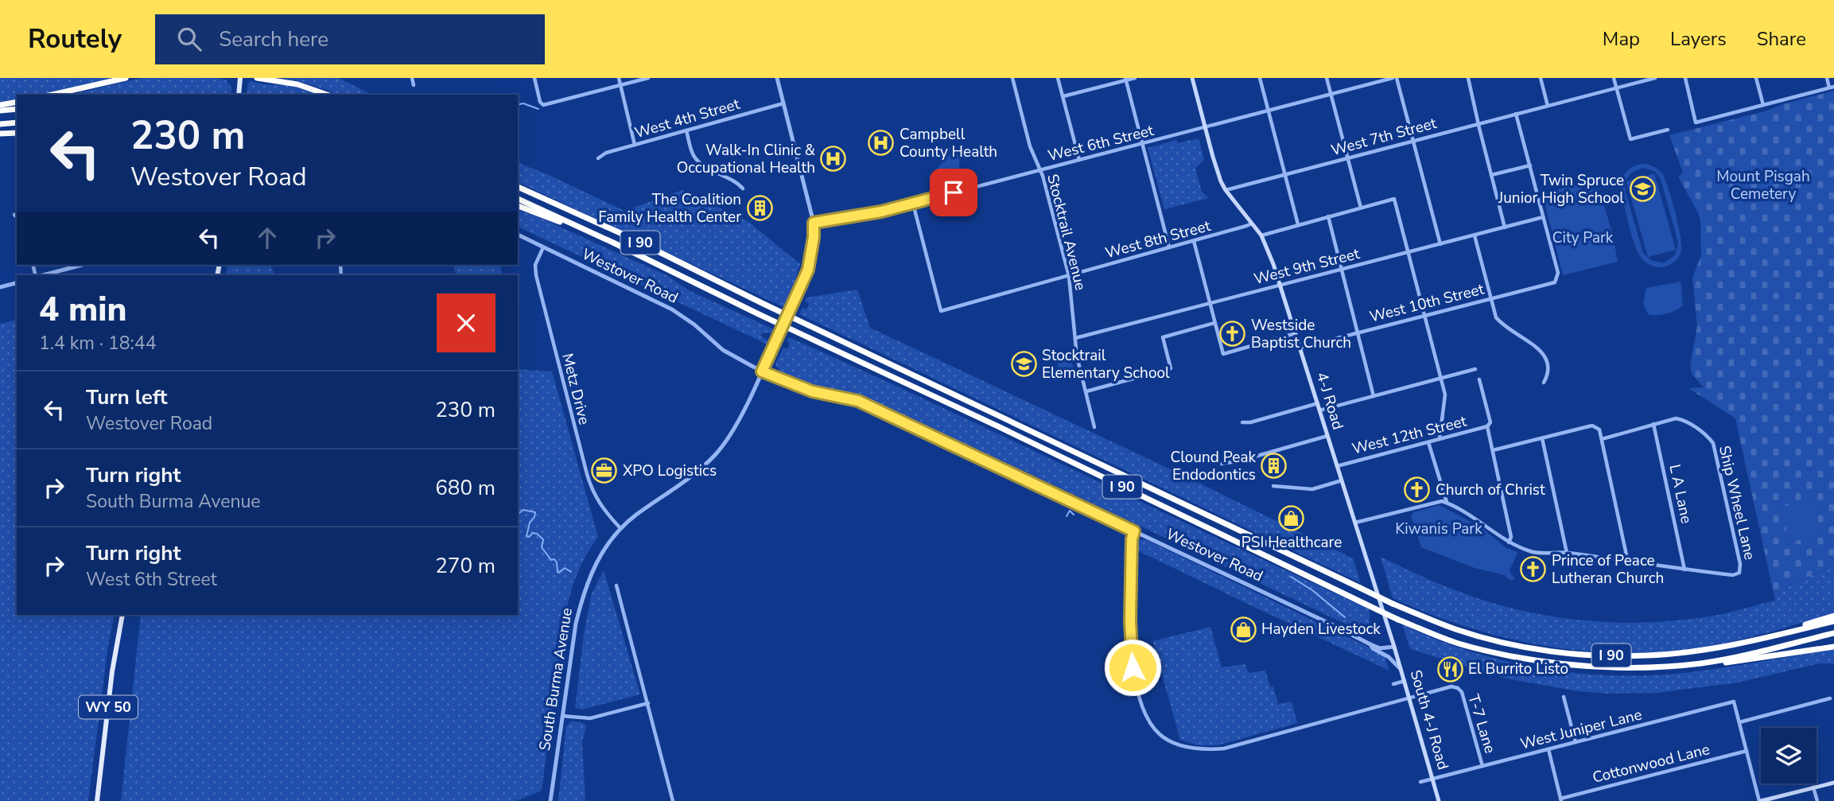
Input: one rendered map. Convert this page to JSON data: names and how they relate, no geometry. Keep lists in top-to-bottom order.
{
  "streets": {
    "highway": ["I 90"],
    "main road": ["4-J Road", "WY 50", "South 4-J Road"],
    "street": [
      "West 4th Street",
      "West 7th Street",
      "West 6th Street",
      "Stocktrail Avenue",
      "West 8th Street",
      "West 9th Street",
      "Westover Road",
      "West 10th Street",
      "Metz Drive",
      "West 12th Street",
      "L A Lane",
      "Ship Wheel Lane",
      "South Burma Avenue",
      "T-7 Lane",
      "West Juniper Lane",
      "Cottonwood Lane"
    ]
  },
  "crossings": [
    ["West 4th Street", "South Burma Avenue"],
    ["West 7th Street", "4-J Road"],
    ["West 6th Street", "Stocktrail Avenue"],
    ["West 6th Street", "West 8th Street"],
    ["West 6th Street", "4-J Road"],
    ["West 6th Street", "South Burma Avenue"],
    ["Stocktrail Avenue", "West 8th Street"],
    ["Stocktrail Avenue", "West 9th Street"],
    ["West 8th Street", "4-J Road"],
    ["West 9th Street", "West 10th Street"],
    ["West 9th Street", "4-J Road"],
    ["Westover Road", "Metz Drive"],
    ["Westover Road", "4-J Road"],
    ["Westover Road", "South Burma Avenue"],
    ["Westover Road", "South 4-J Road"],
    ["West 10th Street", "4-J Road"],
    ["Metz Drive", "South Burma Avenue"],
    ["4-J Road", "West 12th Street"],
    ["4-J Road", "South 4-J Road"],
    ["L A Lane", "Ship Wheel Lane"],
    ["South 4-J Road", "T-7 Lane"],
    ["South 4-J Road", "West Juniper Lane"],
    ["T-7 Lane", "West Juniper Lane"]
  ],
  "parks": ["Mount Pisgah Cemetery", "City Park", "Kiwanis Park"],
  "places": {
    "hospital": ["Campbell County Health", "Walk-In Clinic & Occupational Health"],
    "school or university": ["Twin Spruce Junior High School", "Stocktrail Elementary School"],
    "building": ["The Coalition Family Health Center", "Clound Peak Endodontics"],
    "church": ["Westside Baptist Church", "Church of Christ", "Prince of Peace Lutheran Church"],
    "office": ["XPO Logistics"],
    "shop": ["PSI Healthcare", "Hayden Livestock"],
    "restaurant": ["El Burrito Listo"]
  },
  "page": {
    "header": "Routely",
    "search": "Search here",
    "nav": ["Map", "Layers", "Share"],
    "turn": ["230 m", "Westover Road"],
    "heading": ["4 min", "1.4 km · 18:44"],
    "list": [
      {
        "name": "Turn left",
        "note": "Westover Road",
        "value": "230 m"
      },
      {
        "name": "Turn right",
        "note": "South Burma Avenue",
        "value": "680 m"
      },
      {
        "name": "Turn right",
        "note": "West 6th Street",
        "value": "270 m"
      }
    ]
  }
}
